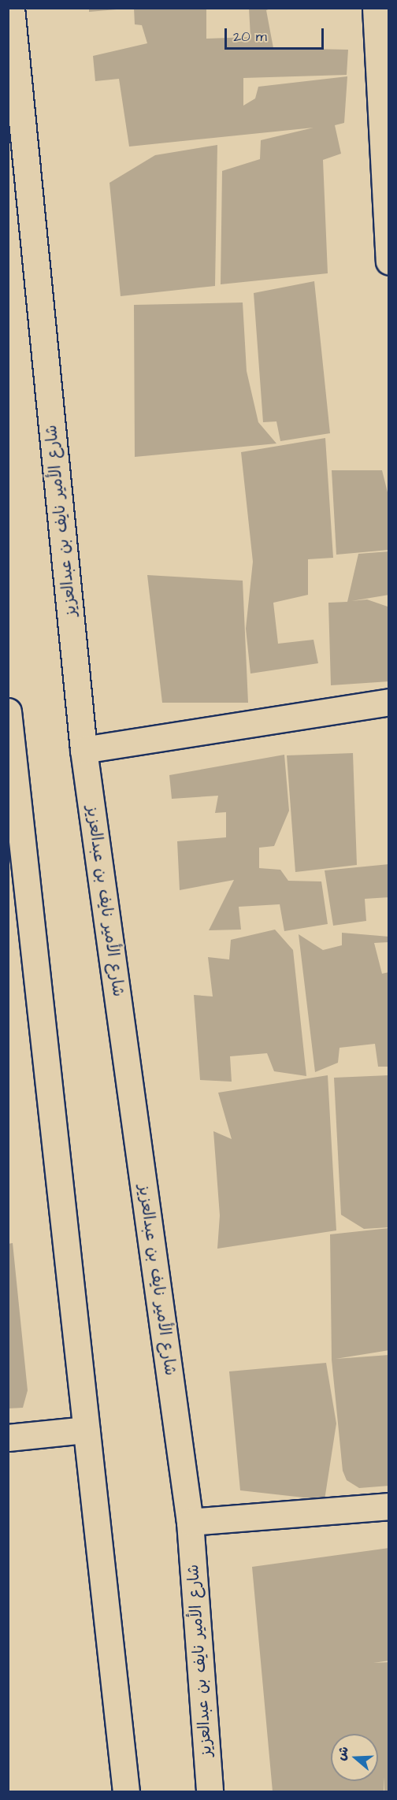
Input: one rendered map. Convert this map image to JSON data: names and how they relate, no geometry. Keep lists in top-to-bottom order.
{
  "streets": {
    "street": ["شارع الأمير نايف بن عبدالعزيز"]
  },
  "scale_bar": "20 m",
  "north": "left"
}
